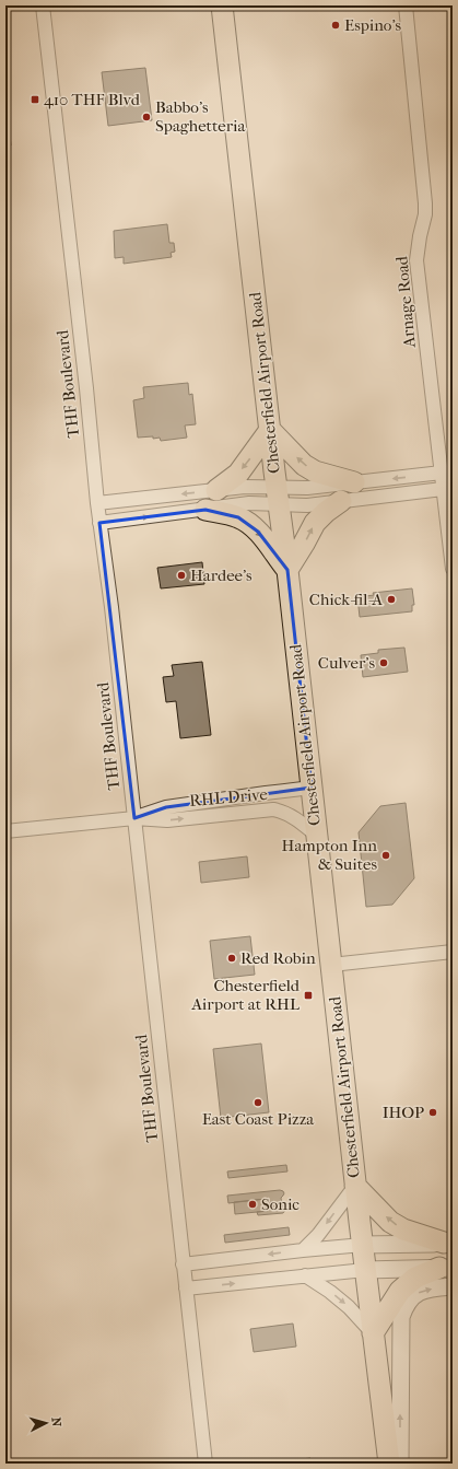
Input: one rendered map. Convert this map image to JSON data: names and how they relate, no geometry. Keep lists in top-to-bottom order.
{
  "streets": {
    "main road": ["Chesterfield Airport Road"],
    "street": ["Arnage Road", "THF Boulevard", "RHL Drive"]
  },
  "crossings": [
    ["Chesterfield Airport Road", "RHL Drive"],
    ["THF Boulevard", "RHL Drive"]
  ],
  "places": {
    "other": [
      "Espino's",
      "Babbo's Spaghetteria",
      "Hardee's",
      "Chick-fil-A",
      "Culver's",
      "Hampton Inn & Suites",
      "Red Robin",
      "East Coast Pizza",
      "IHOP",
      "Sonic"
    ],
    "transit": ["410 THF Blvd", "Chesterfield Airport at RHL"]
  },
  "north": "right"
}
